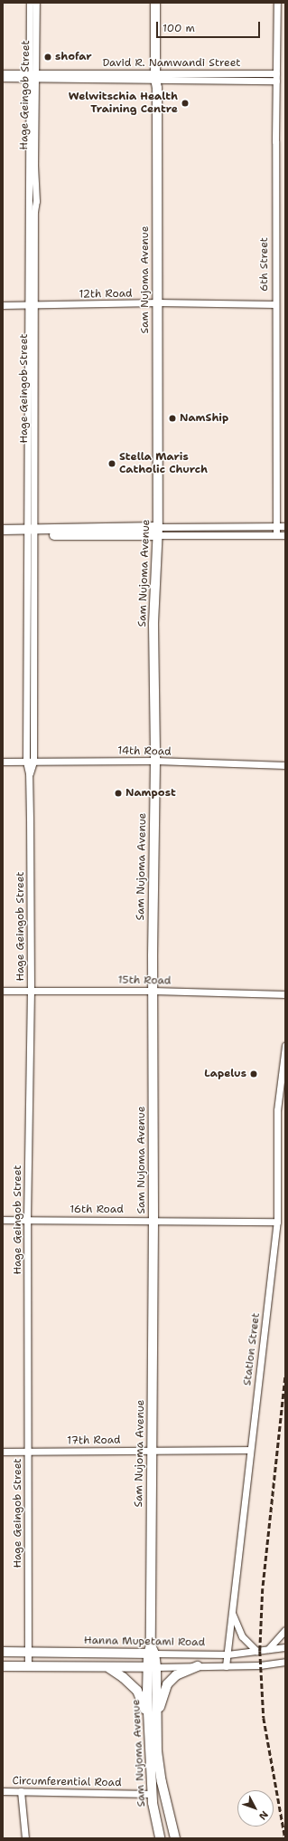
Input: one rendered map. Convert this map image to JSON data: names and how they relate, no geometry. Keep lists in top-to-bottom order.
{
  "streets": {
    "main road": ["Sam Nujoma Avenue", "Hanna Mupetami Road"],
    "street": [
      "David R. Namwandi Street",
      "Hage Geingob Street",
      "6th Street",
      "12th Road",
      "14th Road",
      "15th Road",
      "16th Road",
      "Station Street",
      "17th Road",
      "Circumferential Road"
    ]
  },
  "crossings": [
    ["David R. Namwandi Street", "Hage Geingob Street"],
    ["David R. Namwandi Street", "6th Street"],
    ["David R. Namwandi Street", "Sam Nujoma Avenue"],
    ["Hage Geingob Street", "12th Road"],
    ["Hage Geingob Street", "14th Road"],
    ["Hage Geingob Street", "15th Road"],
    ["Hage Geingob Street", "16th Road"],
    ["Hage Geingob Street", "17th Road"],
    ["Hage Geingob Street", "Hanna Mupetami Road"],
    ["6th Street", "12th Road"],
    ["Sam Nujoma Avenue", "12th Road"],
    ["Sam Nujoma Avenue", "14th Road"],
    ["Sam Nujoma Avenue", "15th Road"],
    ["Sam Nujoma Avenue", "16th Road"],
    ["Sam Nujoma Avenue", "17th Road"],
    ["Sam Nujoma Avenue", "Hanna Mupetami Road"],
    ["Sam Nujoma Avenue", "Circumferential Road"],
    ["16th Road", "Station Street"],
    ["Station Street", "17th Road"],
    ["Station Street", "Hanna Mupetami Road"]
  ],
  "places": [
    "shofar",
    "Welwitschia Health Training Centre",
    "NamShip",
    "Stella Maris Catholic Church",
    "Nampost",
    "Lapelus"
  ],
  "scale_bar": "100 m",
  "north": "bottom right"
}
